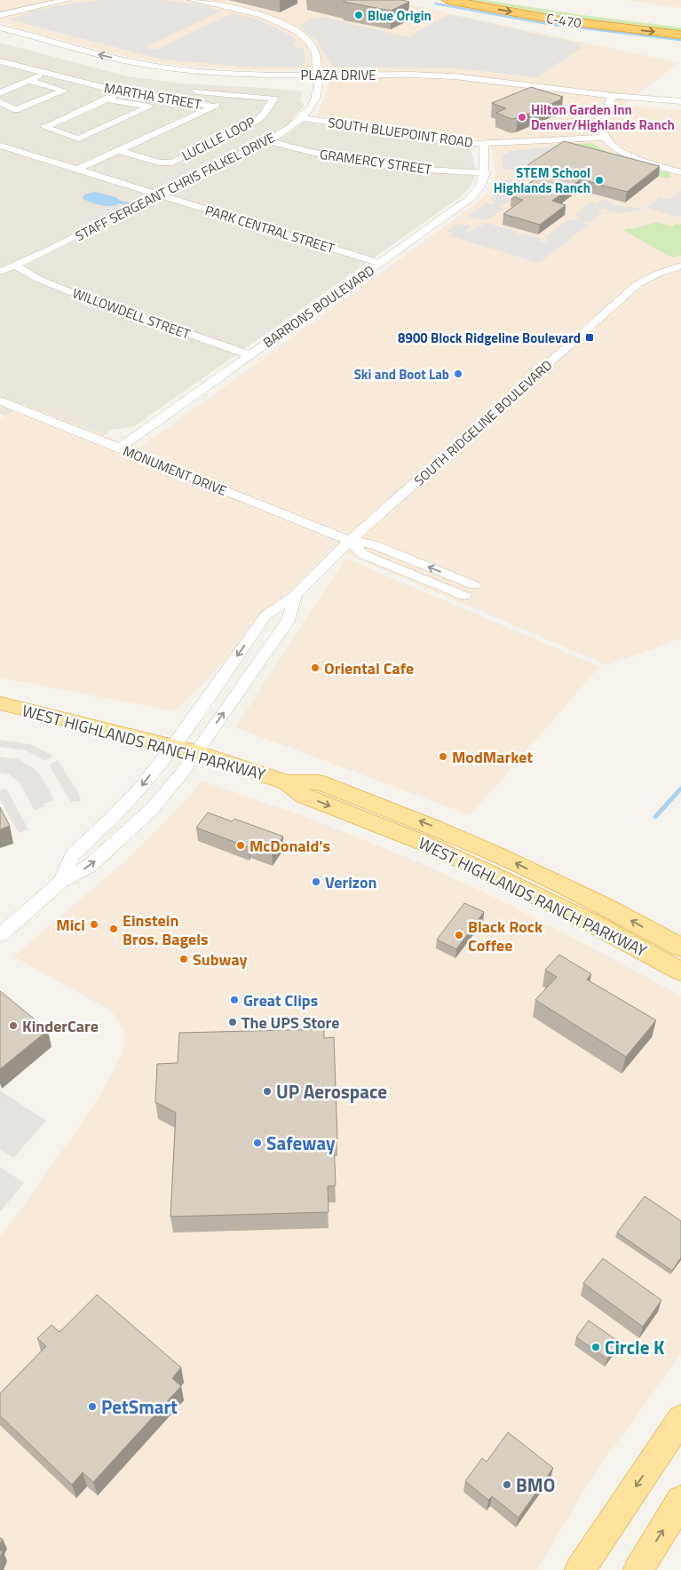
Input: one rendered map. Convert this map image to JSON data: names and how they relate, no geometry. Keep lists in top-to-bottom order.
{
  "streets": {
    "highway": ["C-470"],
    "main road": ["WEST HIGHLANDS RANCH PARKWAY"],
    "street": [
      "PLAZA DRIVE",
      "MARTHA STREET",
      "SOUTH BLUEPOINT ROAD",
      "LUCILLE LOOP",
      "GRAMERCY STREET",
      "STAFF SERGEANT CHRIS FALKEL DRIVE",
      "PARK CENTRAL STREET",
      "BARRONS BOULEVARD",
      "WILLOWDELL STREET",
      "SOUTH RIDGELINE BOULEVARD",
      "MONUMENT DRIVE"
    ]
  },
  "crossings": [
    ["PLAZA DRIVE", "STAFF SERGEANT CHRIS FALKEL DRIVE"],
    ["MARTHA STREET", "LUCILLE LOOP"],
    ["MARTHA STREET", "PARK CENTRAL STREET"],
    ["SOUTH BLUEPOINT ROAD", "STAFF SERGEANT CHRIS FALKEL DRIVE"],
    ["SOUTH BLUEPOINT ROAD", "BARRONS BOULEVARD"],
    ["GRAMERCY STREET", "STAFF SERGEANT CHRIS FALKEL DRIVE"],
    ["GRAMERCY STREET", "BARRONS BOULEVARD"],
    ["STAFF SERGEANT CHRIS FALKEL DRIVE", "PARK CENTRAL STREET"],
    ["STAFF SERGEANT CHRIS FALKEL DRIVE", "WILLOWDELL STREET"],
    ["PARK CENTRAL STREET", "BARRONS BOULEVARD"],
    ["BARRONS BOULEVARD", "WILLOWDELL STREET"],
    ["BARRONS BOULEVARD", "MONUMENT DRIVE"],
    ["SOUTH RIDGELINE BOULEVARD", "MONUMENT DRIVE"],
    ["SOUTH RIDGELINE BOULEVARD", "WEST HIGHLANDS RANCH PARKWAY"]
  ],
  "places": {
    "other": [
      "Blue Origin",
      "Hilton Garden Inn Denver/Highlands Ranch",
      "STEM School Highlands Ranch",
      "Ski and Boot Lab",
      "Oriental Cafe",
      "ModMarket",
      "McDonald's",
      "Verizon",
      "Mici",
      "Einstein Bros. Bagels",
      "Black Rock Coffee",
      "Subway",
      "Great Clips",
      "The UPS Store",
      "KinderCare",
      "UP Aerospace",
      "Safeway",
      "Circle K",
      "PetSmart",
      "BMO"
    ],
    "transit": ["8900 Block Ridgeline Boulevard"]
  }
}
